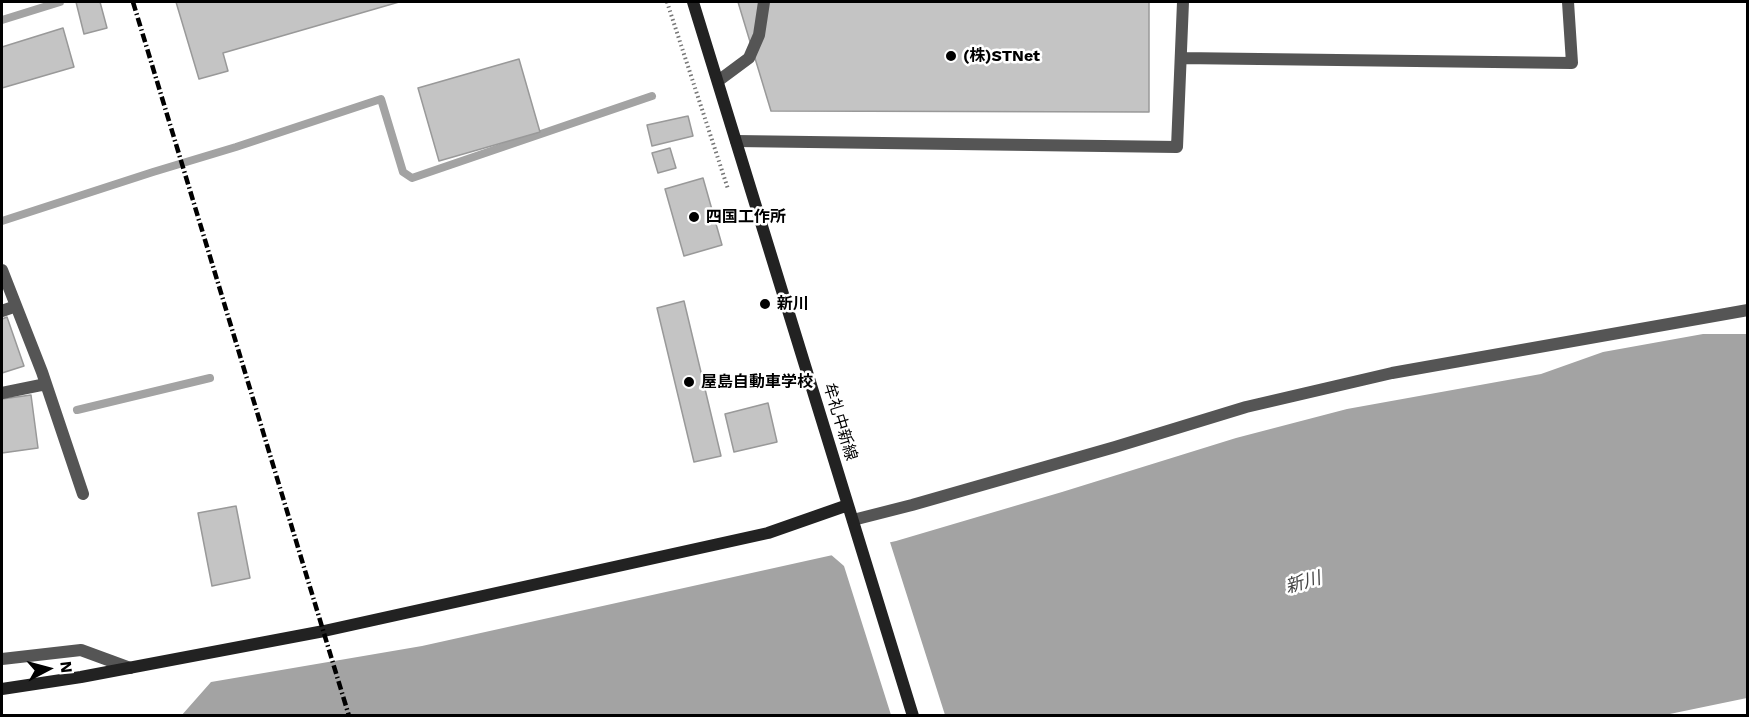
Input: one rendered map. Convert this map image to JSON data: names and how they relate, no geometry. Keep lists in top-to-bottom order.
{
  "streets": {
    "street": ["牟礼中新線"]
  },
  "water": ["新川"],
  "places": [
    "(株)STNet",
    "四国工作所",
    "新川",
    "屋島自動車学校"
  ],
  "north": "right"
}
